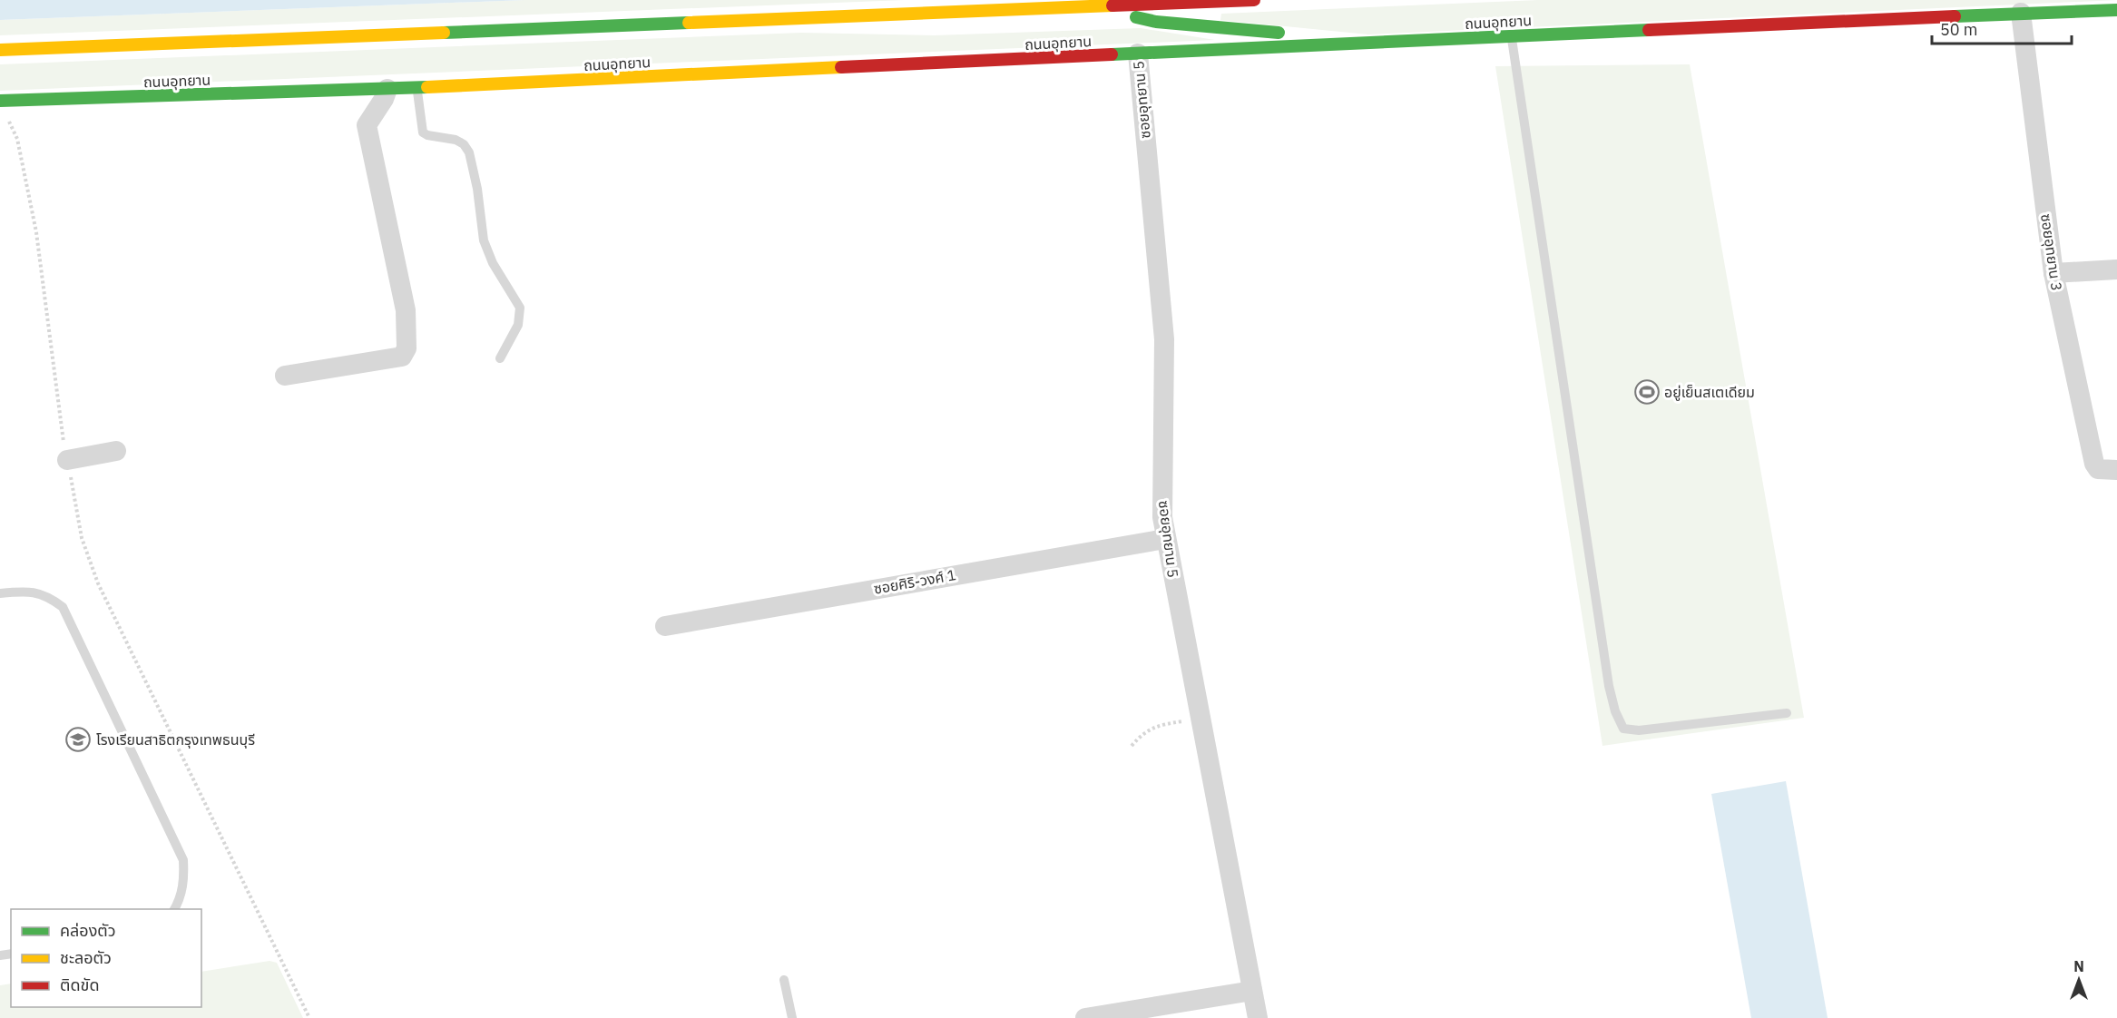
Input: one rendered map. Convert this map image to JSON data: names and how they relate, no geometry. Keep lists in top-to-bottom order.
{
  "streets": {
    "street": [
      "ถนนอุทยาน",
      "ซอยอุทยาน 5",
      "ซอยอุทยาน 3",
      "ซอยศิริ-วงศ์ 1"
    ]
  },
  "crossings": [
    ["ถนนอุทยาน", "ซอยอุทยาน 5"],
    ["ถนนอุทยาน", "ซอยอุทยาน 3"],
    ["ซอยอุทยาน 5", "ซอยศิริ-วงศ์ 1"]
  ],
  "places": {
    "sports": ["อยู่เย็นสเตเดียม"],
    "school or university": ["โรงเรียนสาธิตกรุงเทพธนบุรี"]
  },
  "legend": ["คล่องตัว", "ชะลอตัว", "ติดขัด"],
  "scale_bar": "50 m",
  "north": "top"
}
